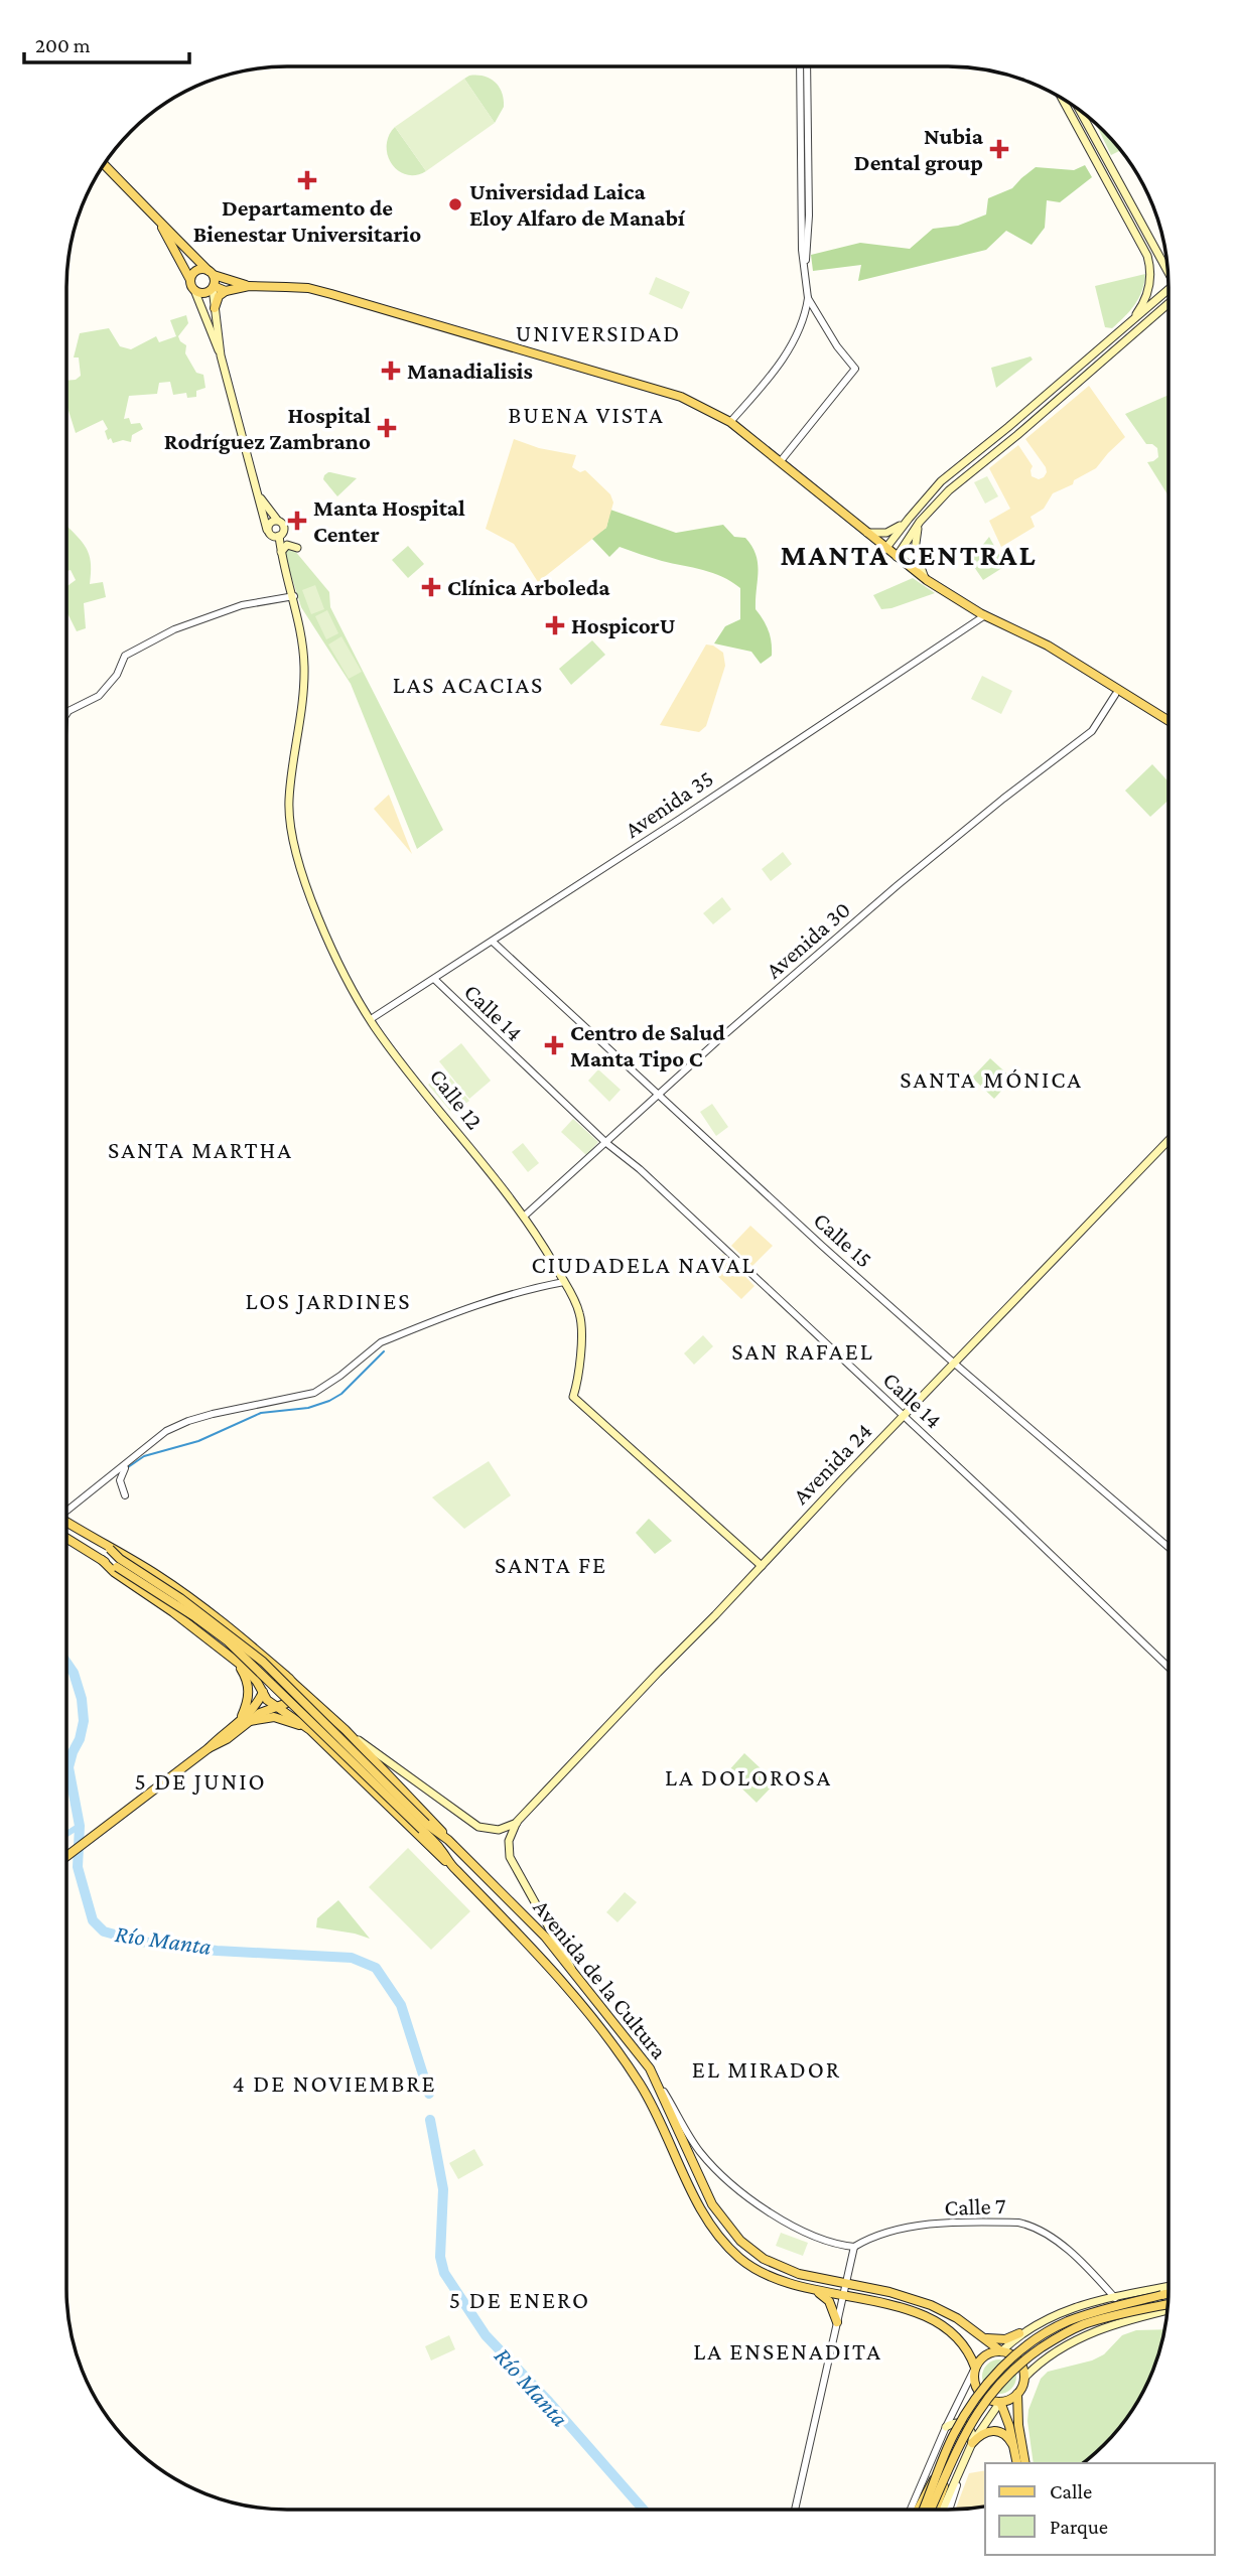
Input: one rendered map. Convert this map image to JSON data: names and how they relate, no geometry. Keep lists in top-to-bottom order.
{
  "streets": {
    "main road": ["Calle 12", "Avenida 24", "Avenida de la Cultura"],
    "street": [
      "Avenida 35",
      "Avenida 30",
      "Calle 14",
      "Calle 15",
      "Calle 7"
    ]
  },
  "crossings": [
    ["Avenida 35", "Calle 14"],
    ["Avenida 35", "Calle 12"],
    ["Avenida 35", "Calle 15"],
    ["Avenida 30", "Calle 14"],
    ["Avenida 30", "Calle 12"],
    ["Avenida 30", "Calle 15"],
    ["Calle 14", "Avenida 24"],
    ["Calle 12", "Avenida 24"],
    ["Calle 15", "Avenida 24"]
  ],
  "districts": [
    "UNIVERSIDAD",
    "BUENA VISTA",
    "MANTA CENTRAL",
    "LAS ACACIAS",
    "SANTA MÓNICA",
    "SANTA MARTHA",
    "CIUDADELA NAVAL",
    "LOS JARDINES",
    "SAN RAFAEL",
    "SANTA FE",
    "LA DOLOROSA",
    "5 DE JUNIO",
    "EL MIRADOR",
    "4 DE NOVIEMBRE",
    "5 DE ENERO",
    "LA ENSENADITA"
  ],
  "water": ["Río Manta"],
  "places": {
    "health": [
      "Nubia Dental group",
      "Departamento de Bienestar Universitario",
      "Manadialisis",
      "Hospital Rodríguez Zambrano",
      "Manta Hospital Center",
      "Clínica Arboleda",
      "HospicorU",
      "Centro de Salud Manta Tipo C"
    ],
    "other": ["Universidad Laica Eloy Alfaro de Manabí"]
  },
  "legend": ["Calle", "Parque"],
  "scale_bar": "200 m"
}
